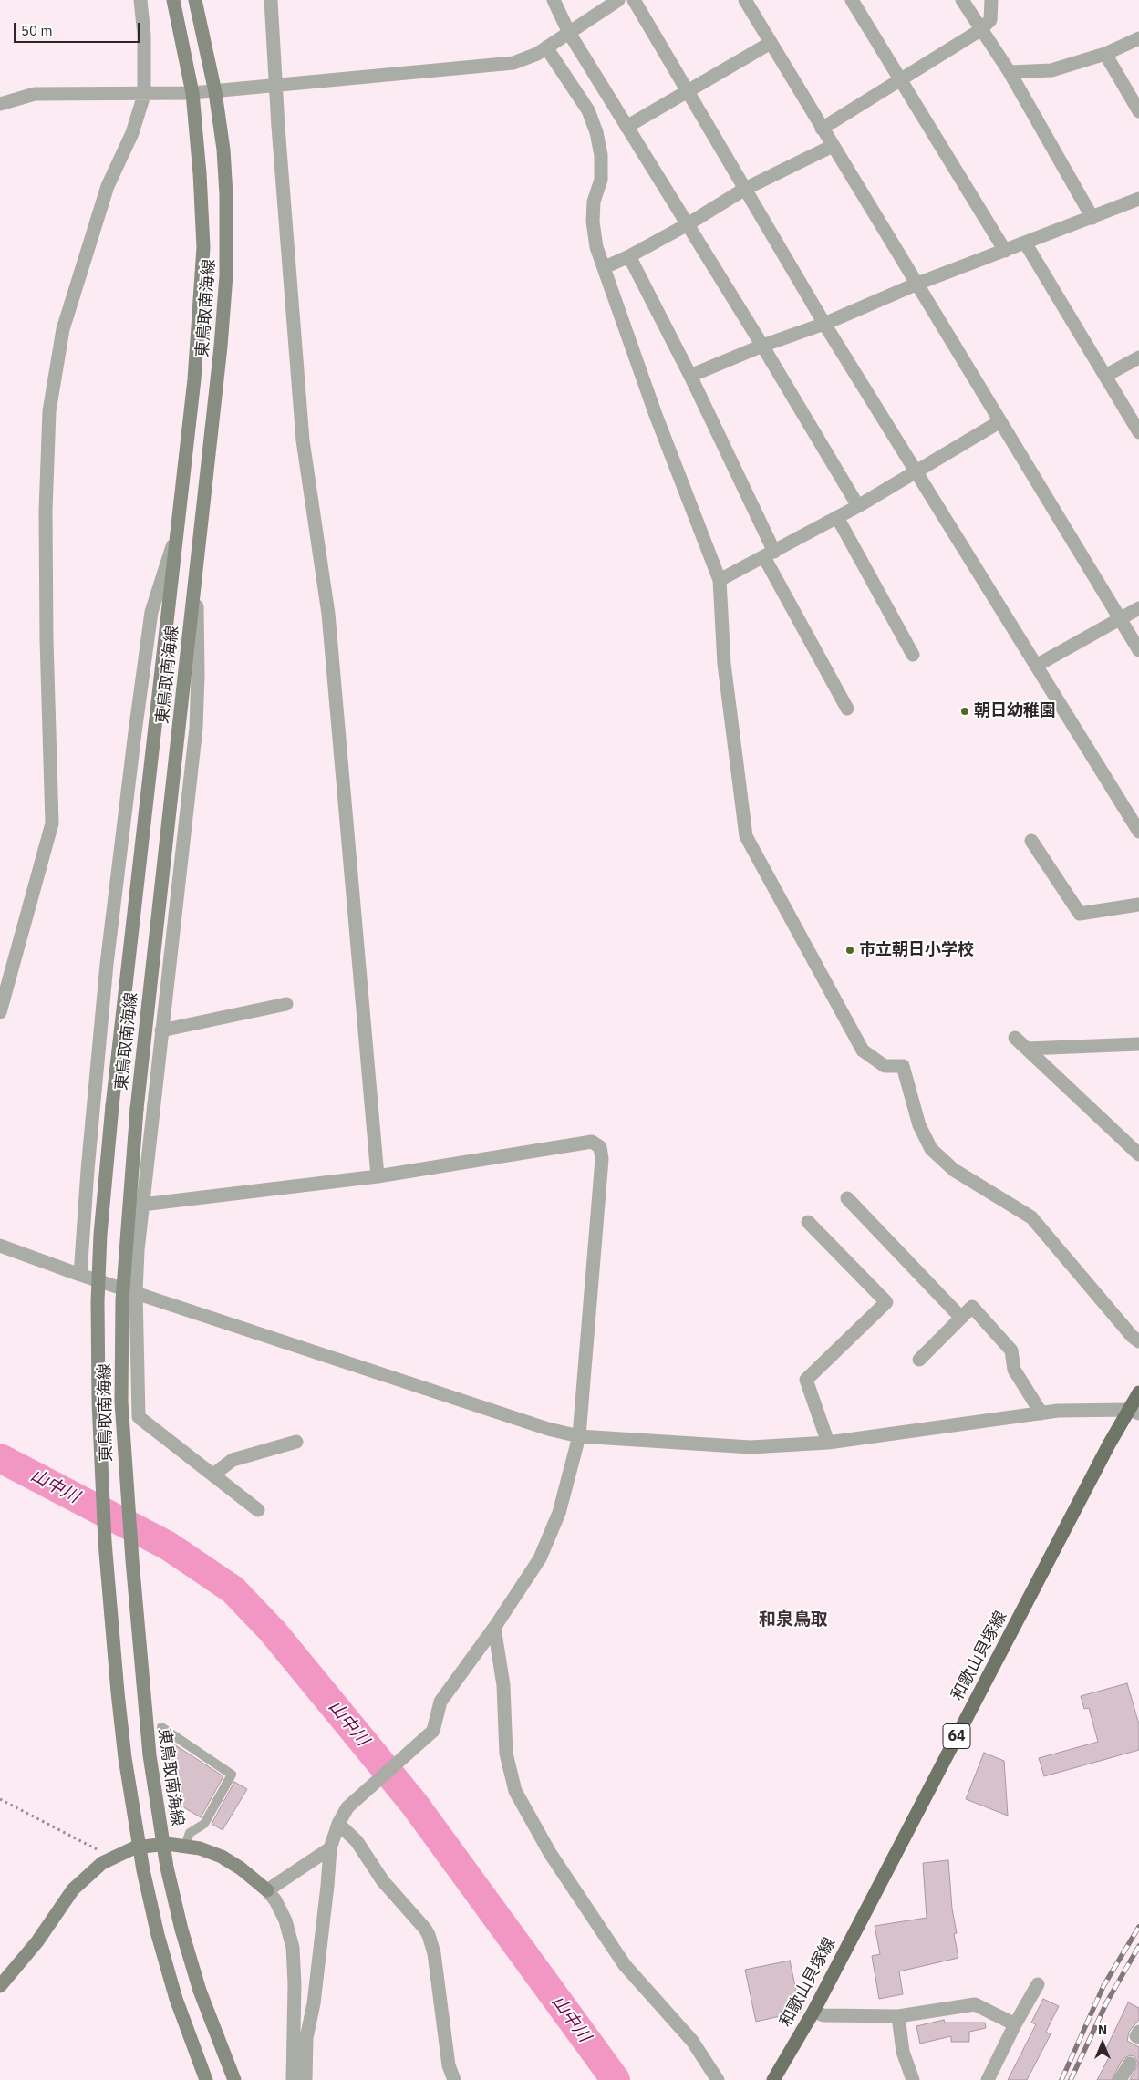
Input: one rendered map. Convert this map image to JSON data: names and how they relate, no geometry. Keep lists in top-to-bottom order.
{
  "streets": {
    "main road": ["東鳥取南海線", "和歌山貝塚線", "64"]
  },
  "districts": ["和泉鳥取"],
  "water": ["山中川"],
  "places": ["朝日幼稚園", "市立朝日小学校"],
  "scale_bar": "50 m",
  "north": "top"
}
